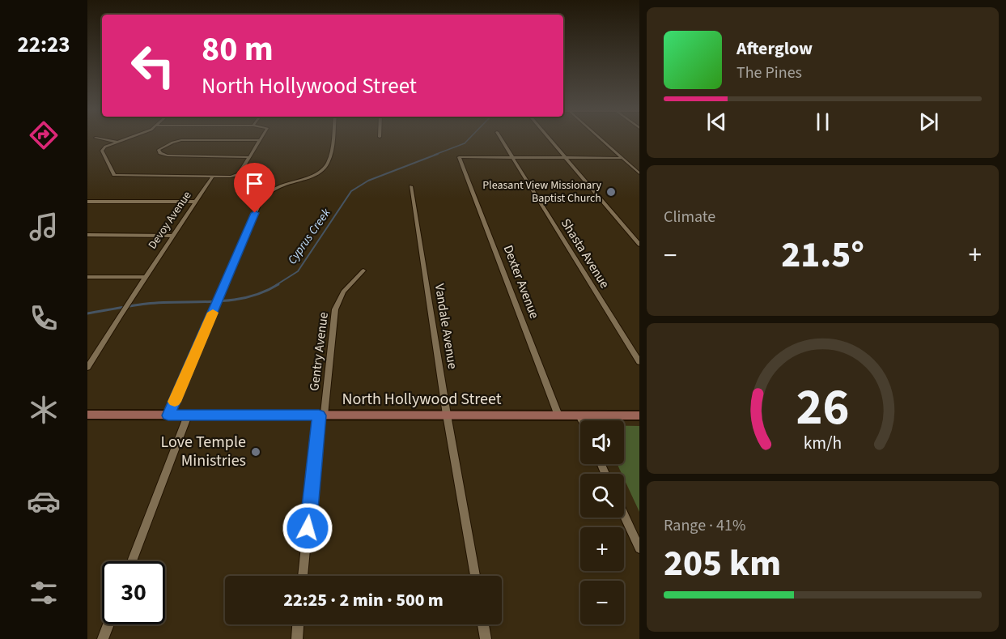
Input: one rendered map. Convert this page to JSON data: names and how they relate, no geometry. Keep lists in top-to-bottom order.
{
  "streets": {
    "main road": ["North Hollywood Street"],
    "street": [
      "Devoy Avenue",
      "Shasta Avenue",
      "Dexter Avenue",
      "Vandale Avenue",
      "Gentry Avenue"
    ]
  },
  "crossings": [
    ["Shasta Avenue", "Dexter Avenue"],
    ["Dexter Avenue", "North Hollywood Street"],
    ["Vandale Avenue", "North Hollywood Street"],
    ["Gentry Avenue", "North Hollywood Street"]
  ],
  "water": ["Cyprus Creek"],
  "places": ["Pleasant View Missionary Baptist Church", "Love Temple Ministries"],
  "page": {
    "tabs": "22:23",
    "turn": ["80 m", "North Hollywood Street"],
    "song": ["Afterglow", "The Pines"],
    "tile": [
      "Climate",
      ["Range · 41%", "205 km"]
    ],
    "heat": ["−", "21.5°", "+"],
    "map_buttons": ["+", "−"],
    "limit": "30",
    "trip": "22:25 · 2 min · 500 m",
    "gauge": ["26", "km/h"]
  }
}
